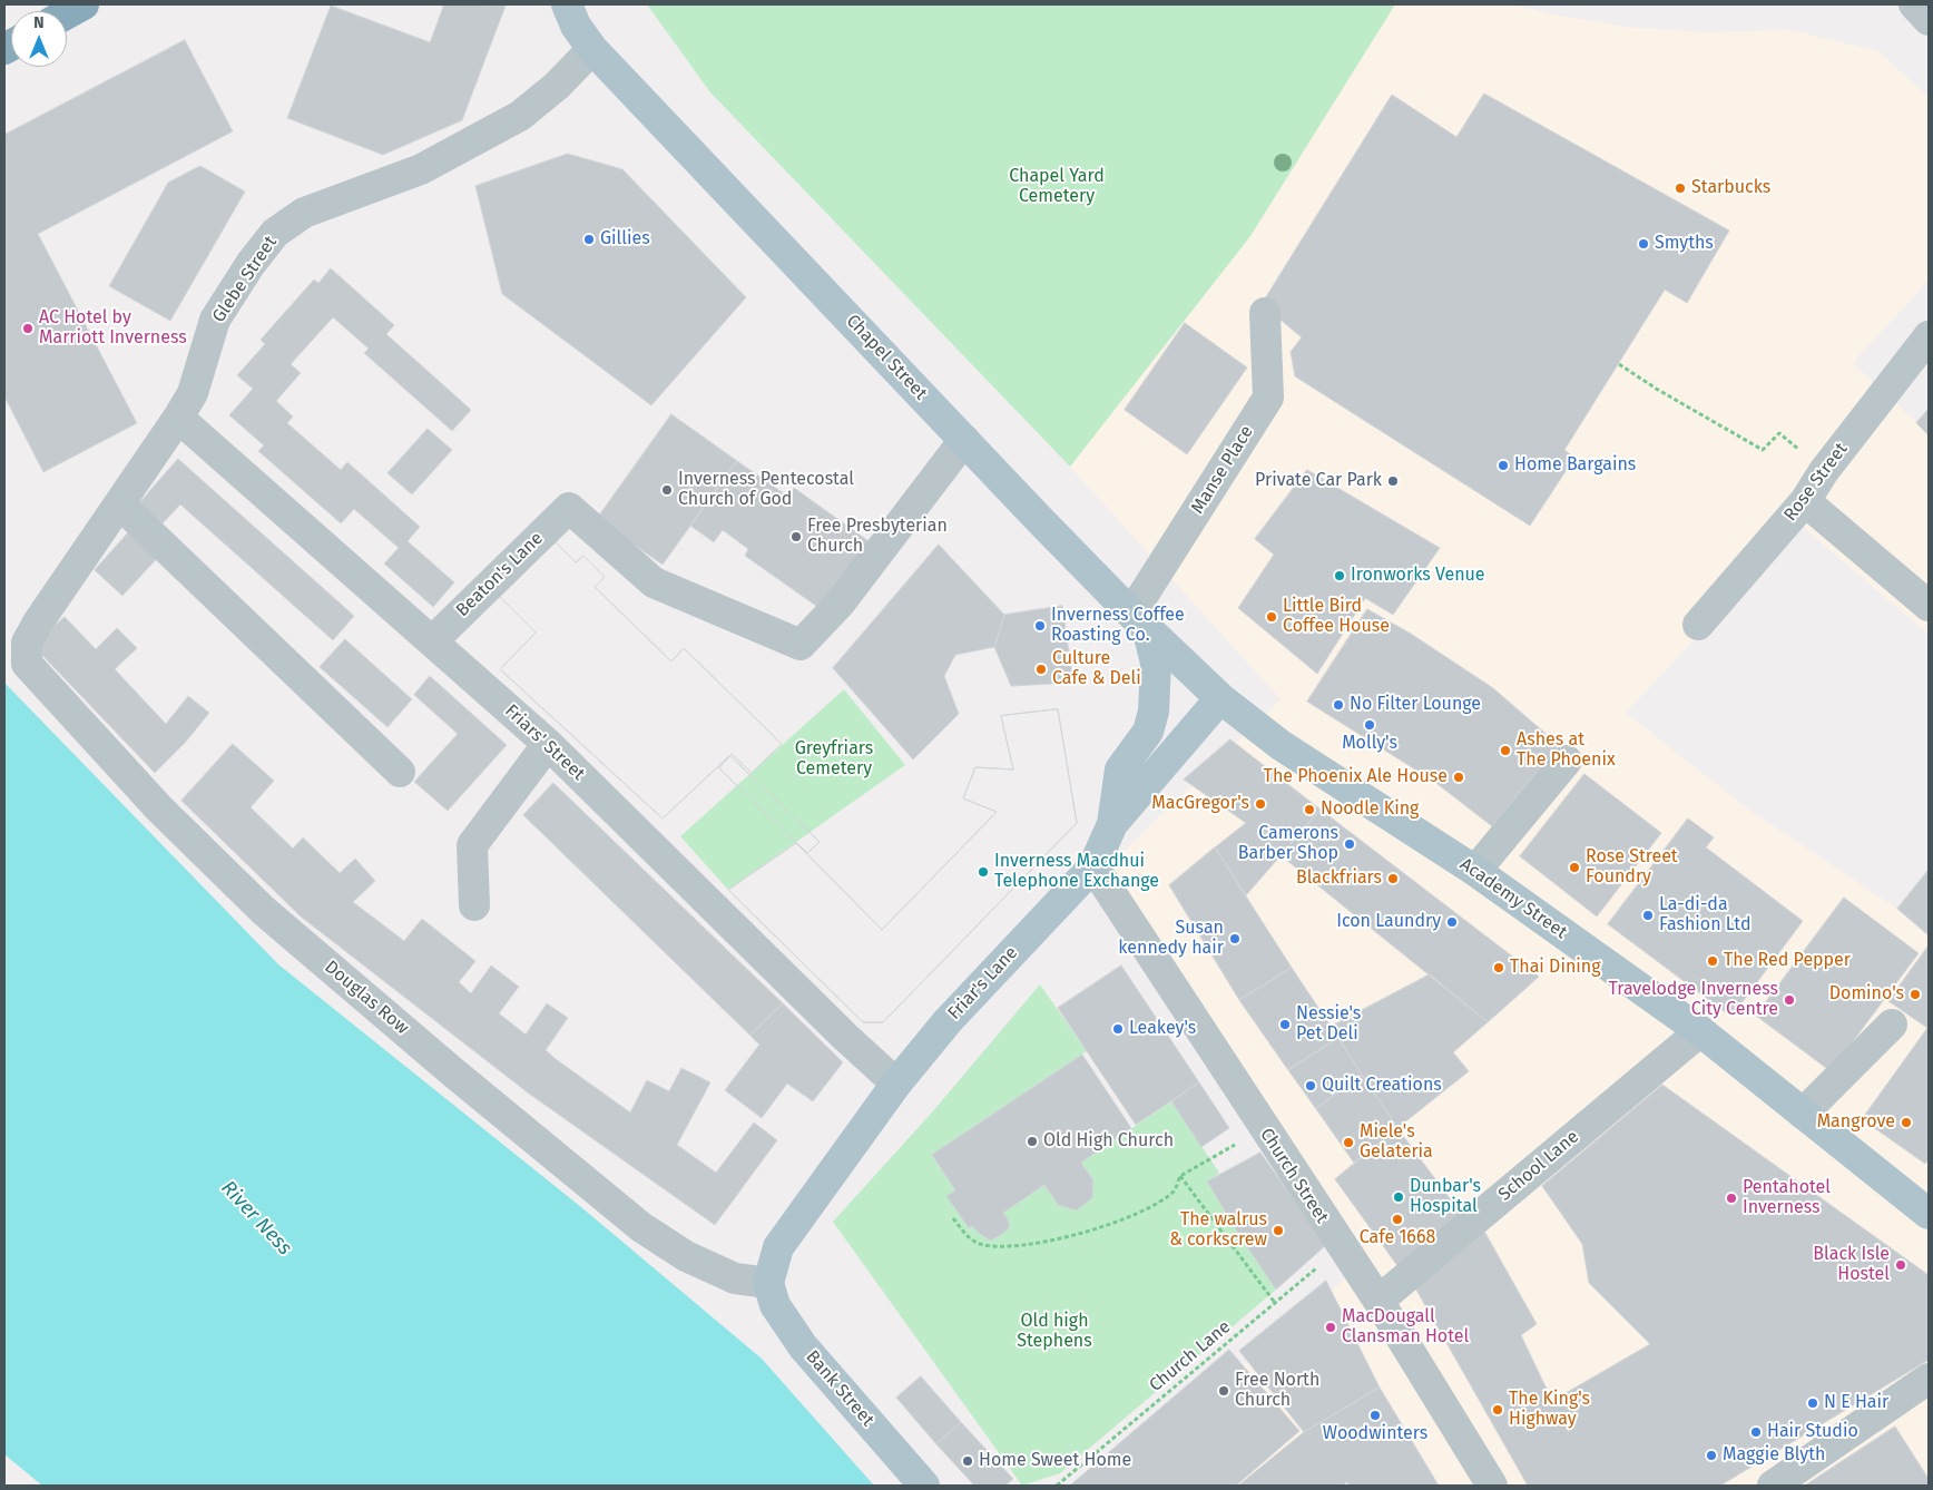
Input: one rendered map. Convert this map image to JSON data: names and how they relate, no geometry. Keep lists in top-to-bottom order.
{
  "streets": {
    "main road": [
      "Chapel Street",
      "Academy Street",
      "Friar's Lane",
      "Bank Street"
    ],
    "street": [
      "Glebe Street",
      "Manse Place",
      "Rose Street",
      "Beaton's Lane",
      "Friars' Street",
      "Douglas Row",
      "School Lane",
      "Church Street"
    ],
    "path": ["Church Lane"]
  },
  "crossings": [
    ["Glebe Street", "Chapel Street"],
    ["Glebe Street", "Friars' Street"],
    ["Glebe Street", "Douglas Row"],
    ["Chapel Street", "Manse Place"],
    ["Chapel Street", "Beaton's Lane"],
    ["Chapel Street", "Academy Street"],
    ["Chapel Street", "Friar's Lane"],
    ["Beaton's Lane", "Friars' Street"],
    ["Friars' Street", "Friar's Lane"],
    ["Academy Street", "Friar's Lane"],
    ["Academy Street", "School Lane"],
    ["Friar's Lane", "Douglas Row"],
    ["Friar's Lane", "Church Street"],
    ["Friar's Lane", "Bank Street"],
    ["Douglas Row", "Bank Street"],
    ["School Lane", "Church Street"],
    ["Church Street", "Church Lane"]
  ],
  "water": ["River Ness"],
  "parks": ["Chapel Yard Cemetery", "Greyfriars Cemetery", "Old high Stephens"],
  "places": [
    "Starbucks",
    "Gillies",
    "Smyths",
    "AC Hotel by Marriott Inverness",
    "Home Bargains",
    "Private Car Park",
    "Inverness Pentecostal Church of God",
    "Free Presbyterian Church",
    "Ironworks Venue",
    "Little Bird Coffee House",
    "Inverness Coffee Roasting Co.",
    "Culture Cafe & Deli",
    "No Filter Lounge",
    "Molly's",
    "Ashes at The Phoenix",
    "The Phoenix Ale House",
    "MacGregor's",
    "Noodle King",
    "Camerons Barber Shop",
    "Rose Street Foundry",
    "Inverness Macdhui Telephone Exchange",
    "Blackfriars",
    "La-di-da Fashion Ltd",
    "Icon Laundry",
    "Susan kennedy hair",
    "The Red Pepper",
    "Thai Dining",
    "Domino's",
    "Travelodge Inverness City Centre",
    "Nessie's Pet Deli",
    "Leakey's",
    "Quilt Creations",
    "Mangrove",
    "Old High Church",
    "Miele's Gelateria",
    "Dunbar's Hospital",
    "Pentahotel Inverness",
    "Cafe 1668",
    "The walrus & corkscrew",
    "Black Isle Hostel",
    "MacDougall Clansman Hotel",
    "Free North Church",
    "N E Hair",
    "The King's Highway",
    "Woodwinters",
    "Hair Studio",
    "Maggie Blyth",
    "Home Sweet Home"
  ],
  "north": "top"
}
